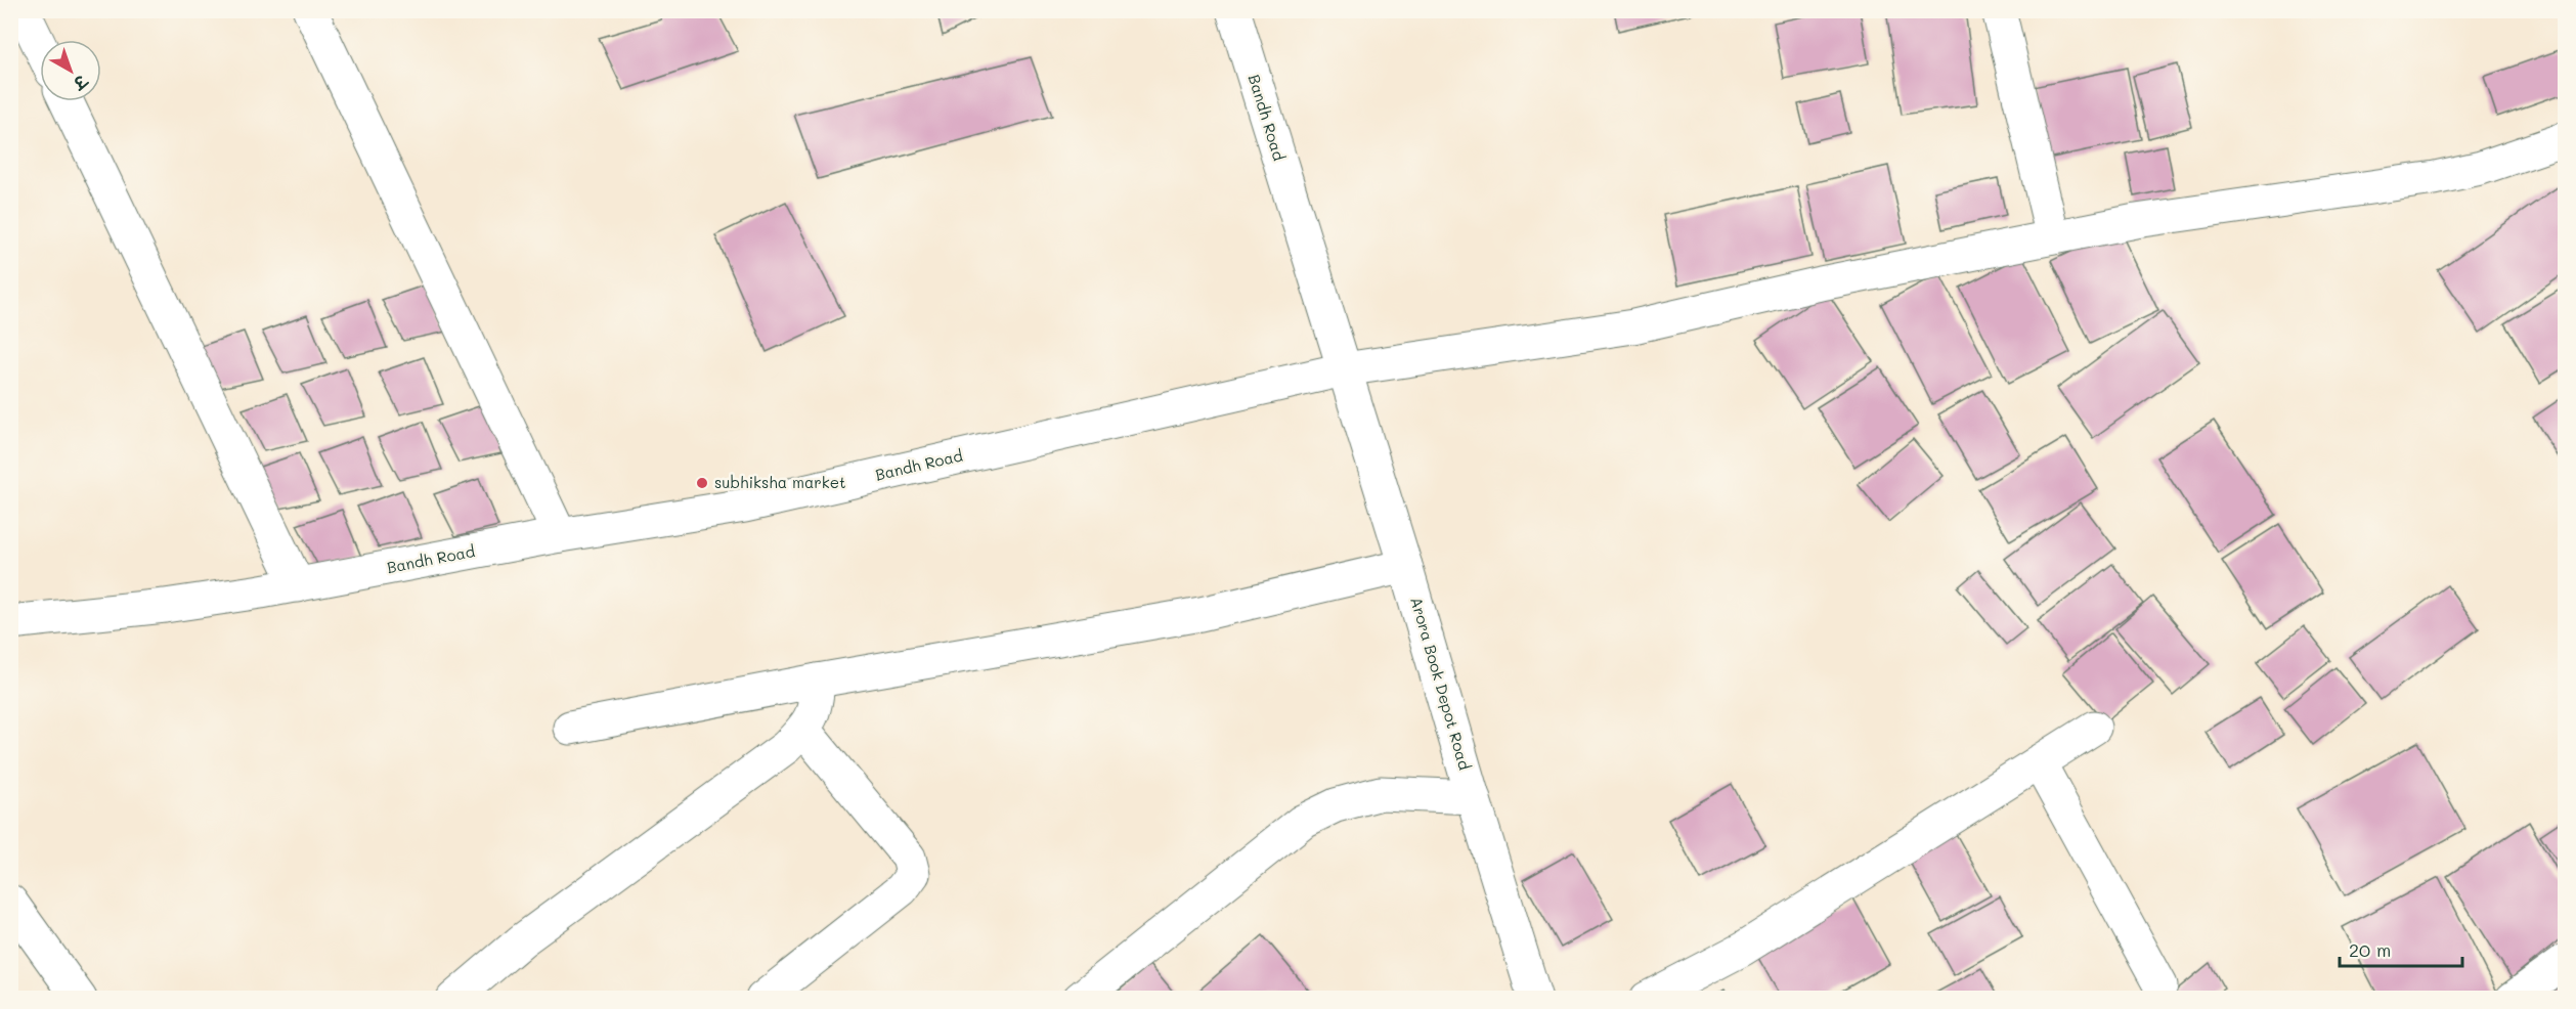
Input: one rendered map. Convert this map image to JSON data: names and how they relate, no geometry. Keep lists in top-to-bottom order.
{
  "streets": {
    "street": ["Bandh Road", "Arora Book Depot Road"]
  },
  "crossings": [
    ["Bandh Road", "Arora Book Depot Road"]
  ],
  "places": ["subhiksha market"],
  "scale_bar": "20 m",
  "north": "bottom right"
}
